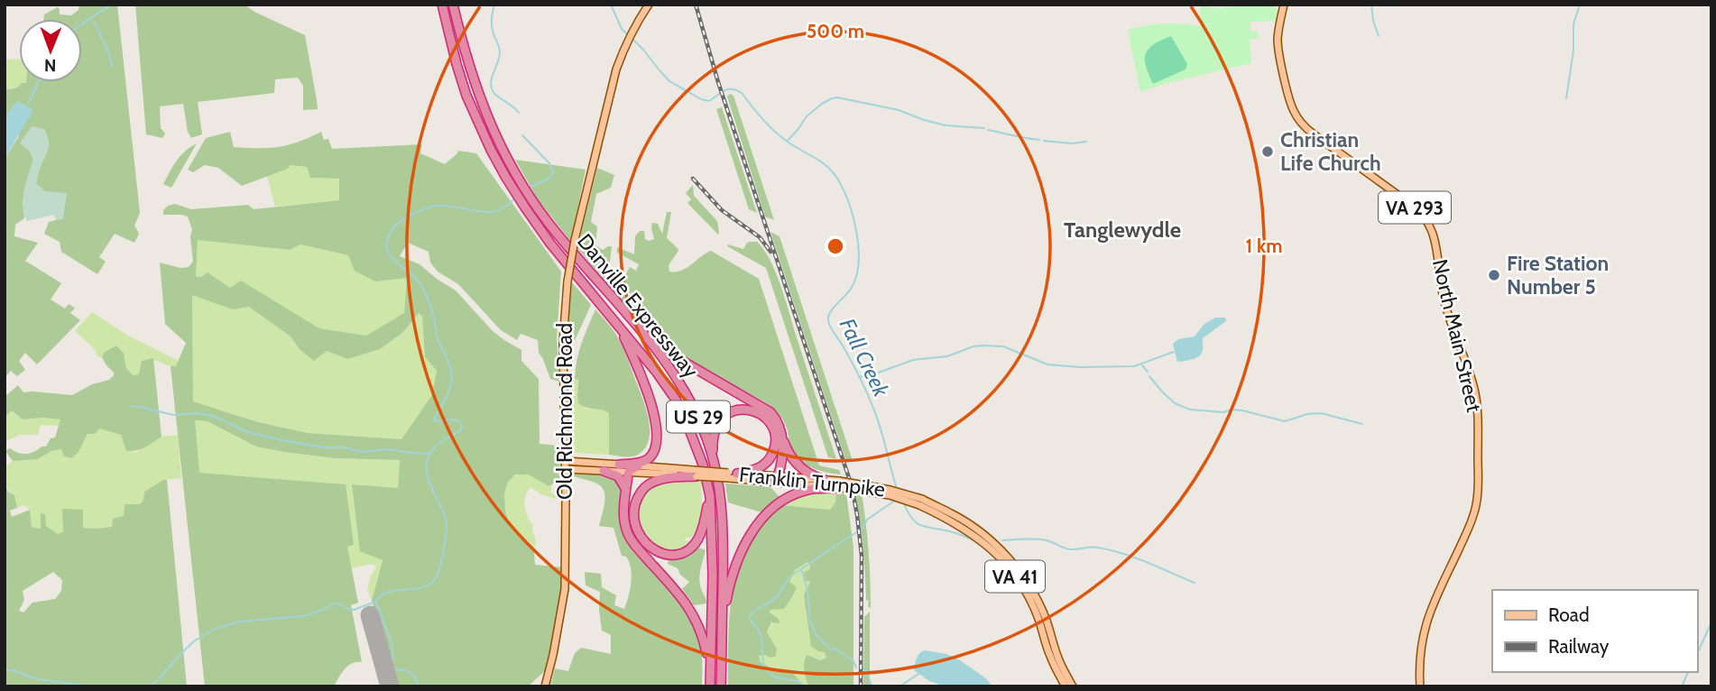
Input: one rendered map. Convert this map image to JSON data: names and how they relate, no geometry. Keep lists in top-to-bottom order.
{
  "streets": {
    "highway": ["Danville Expressway", "US 29"],
    "main road": [
      "VA 293",
      "North Main Street",
      "Old Richmond Road",
      "Franklin Turnpike",
      "VA 41"
    ]
  },
  "crossings": [
    ["Old Richmond Road", "Franklin Turnpike"]
  ],
  "districts": ["Tanglewydle"],
  "water": ["Fall Creek"],
  "places": ["Christian Life Church", "Fire Station Number 5"],
  "legend": ["Road", "Railway"],
  "north": "bottom",
  "rings": ["500 m", "1 km"]
}
